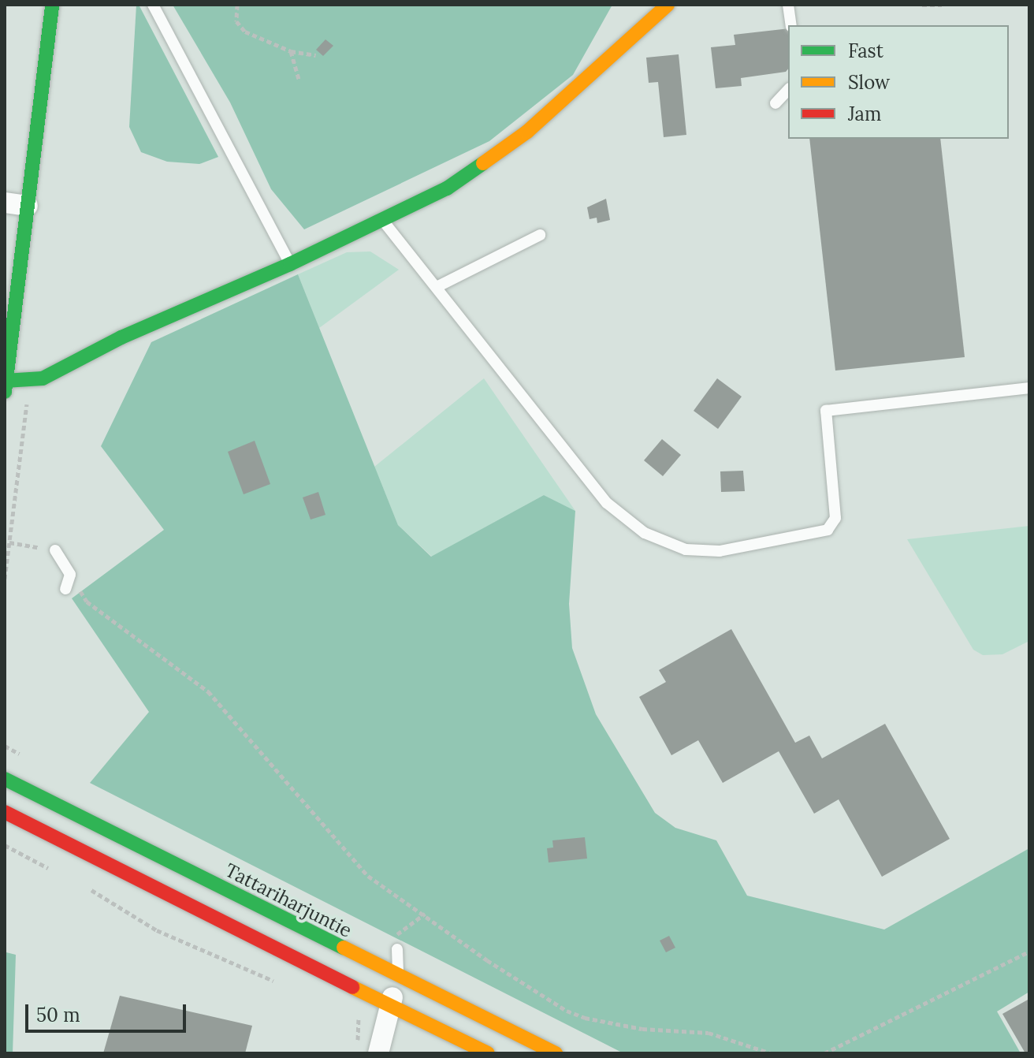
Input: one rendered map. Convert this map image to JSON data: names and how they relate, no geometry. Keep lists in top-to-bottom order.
{
  "streets": {
    "main road": ["Tattariharjuntie"]
  },
  "legend": ["Fast", "Slow", "Jam"],
  "scale_bar": "50 m"
}
